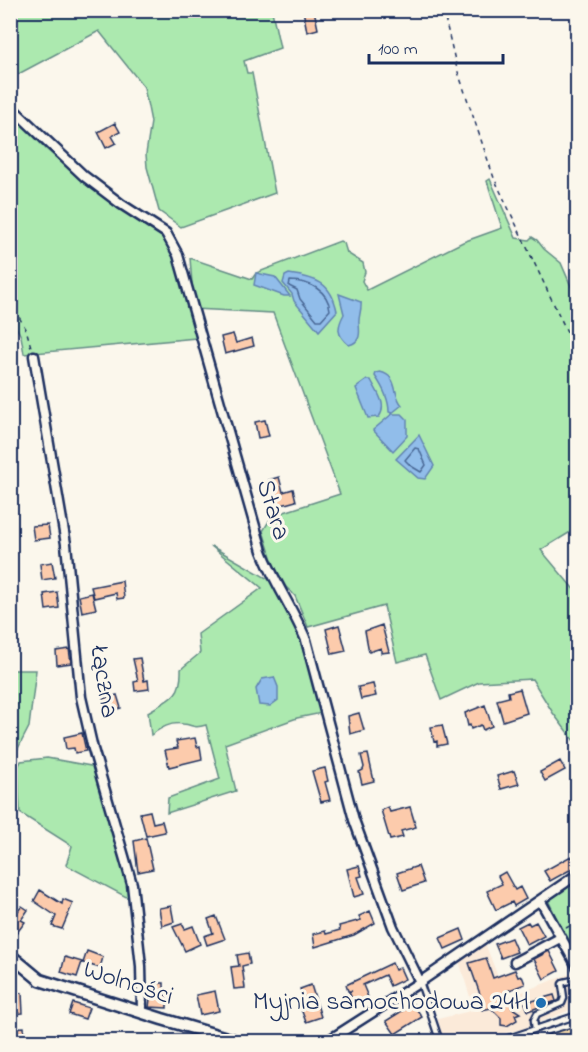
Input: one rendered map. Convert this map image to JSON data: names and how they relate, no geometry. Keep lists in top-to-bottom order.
{
  "streets": {
    "street": ["Stara", "Łączna", "Wolności"]
  },
  "crossings": [
    ["Łączna", "Wolności"]
  ],
  "places": ["Myjnia samochodowa 24H"],
  "scale_bar": "100 m"
}
